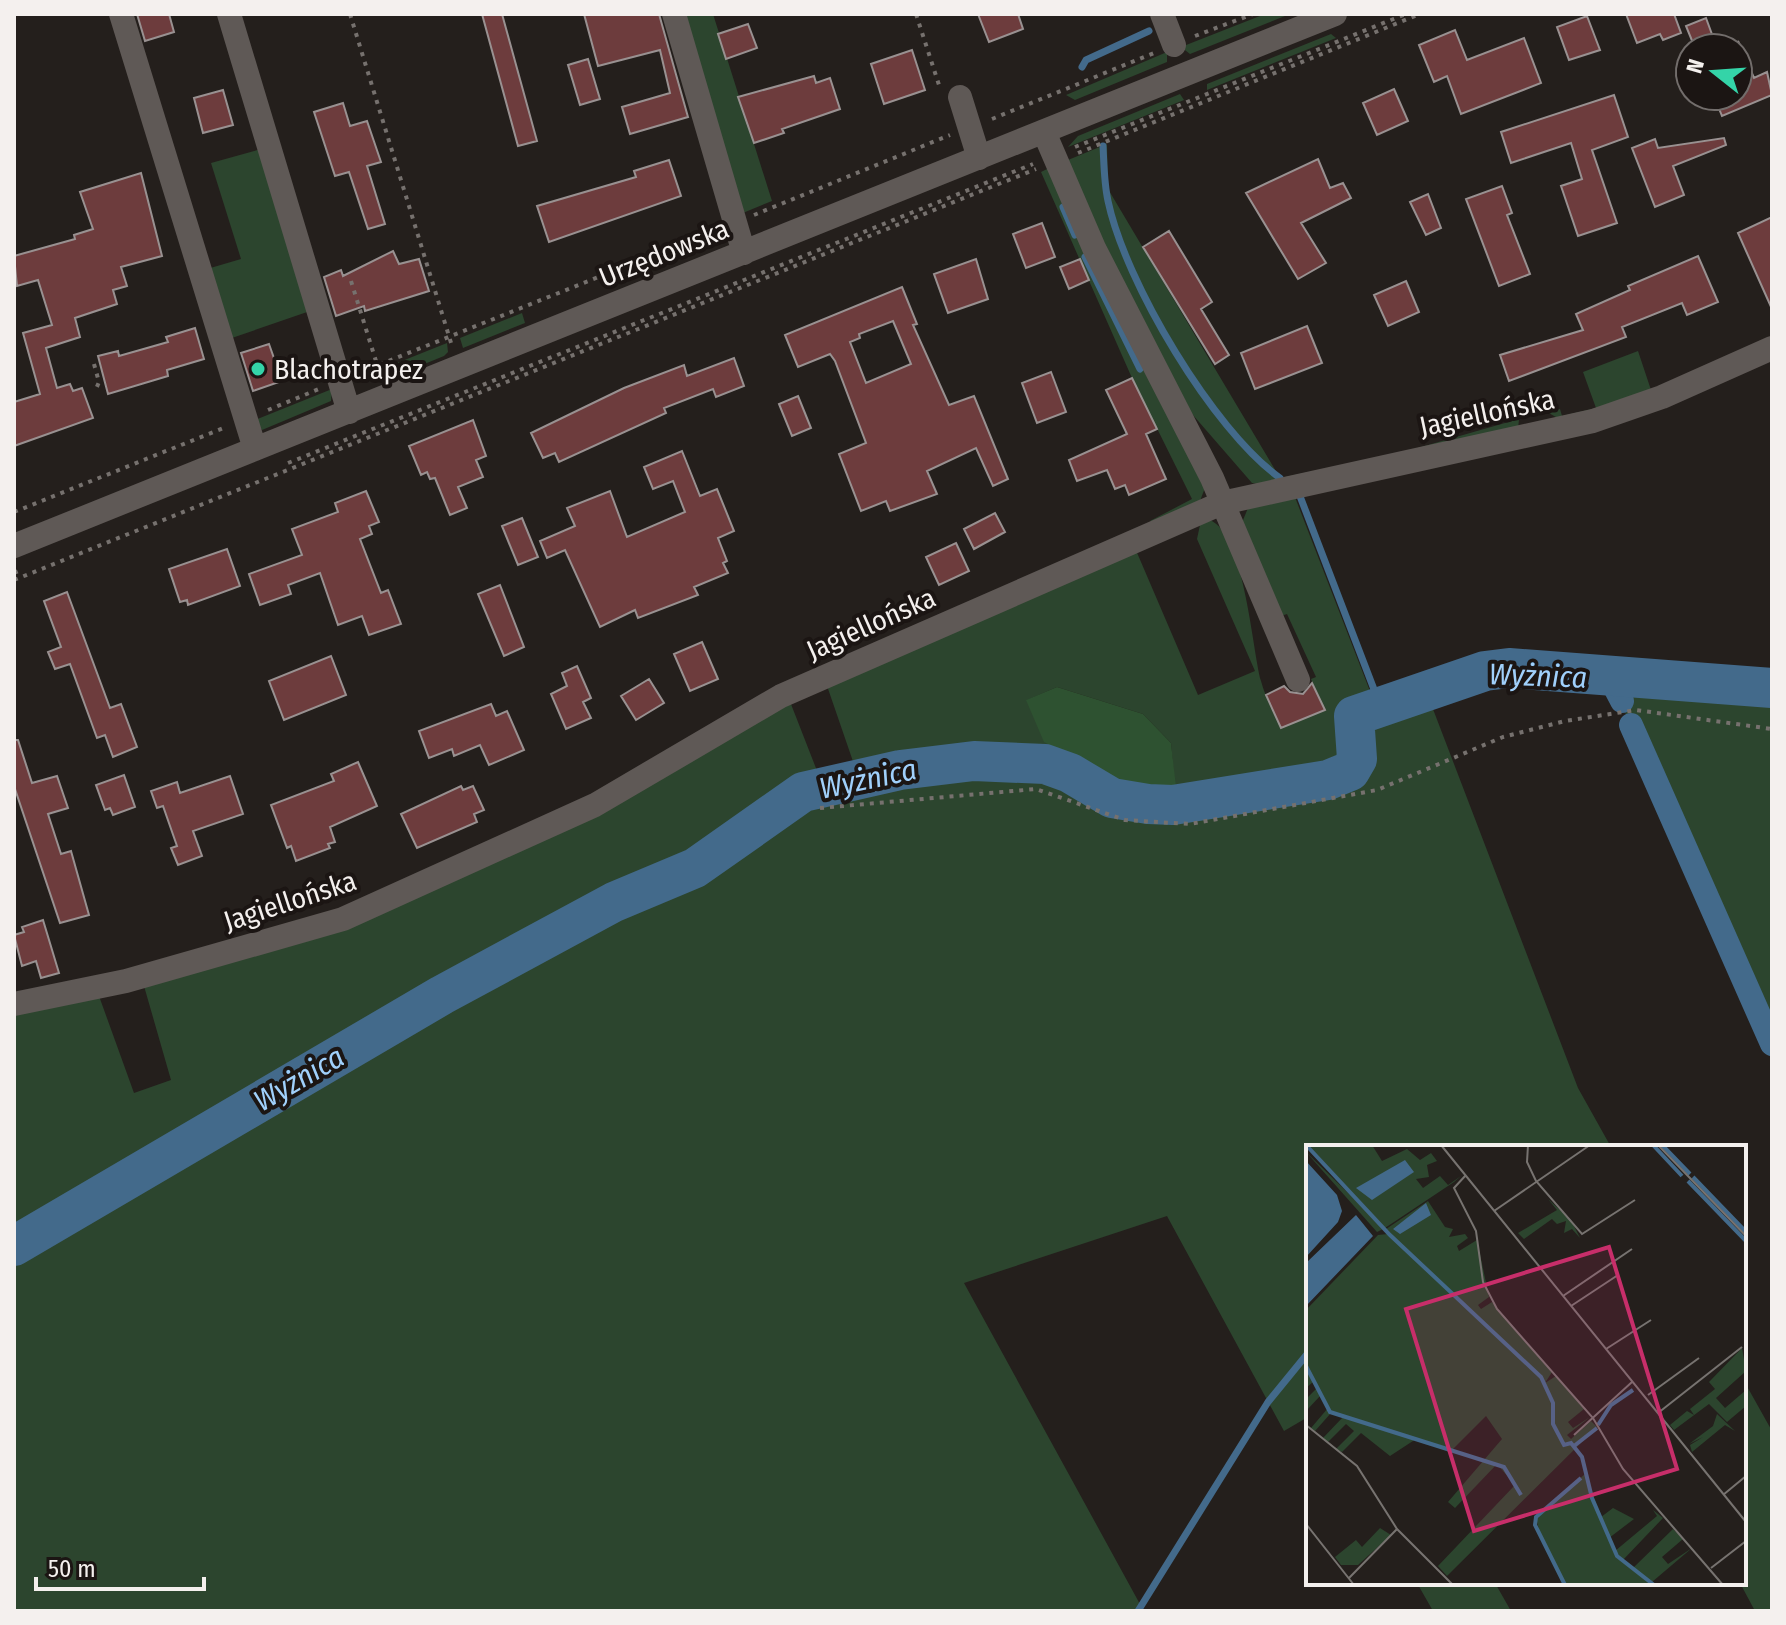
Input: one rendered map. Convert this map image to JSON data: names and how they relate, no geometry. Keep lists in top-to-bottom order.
{
  "streets": {
    "street": ["Urzędowska", "Jagiellońska"]
  },
  "water": ["Wyżnica"],
  "places": ["Blachotrapez"],
  "scale_bar": "50 m",
  "north": "left"
}
